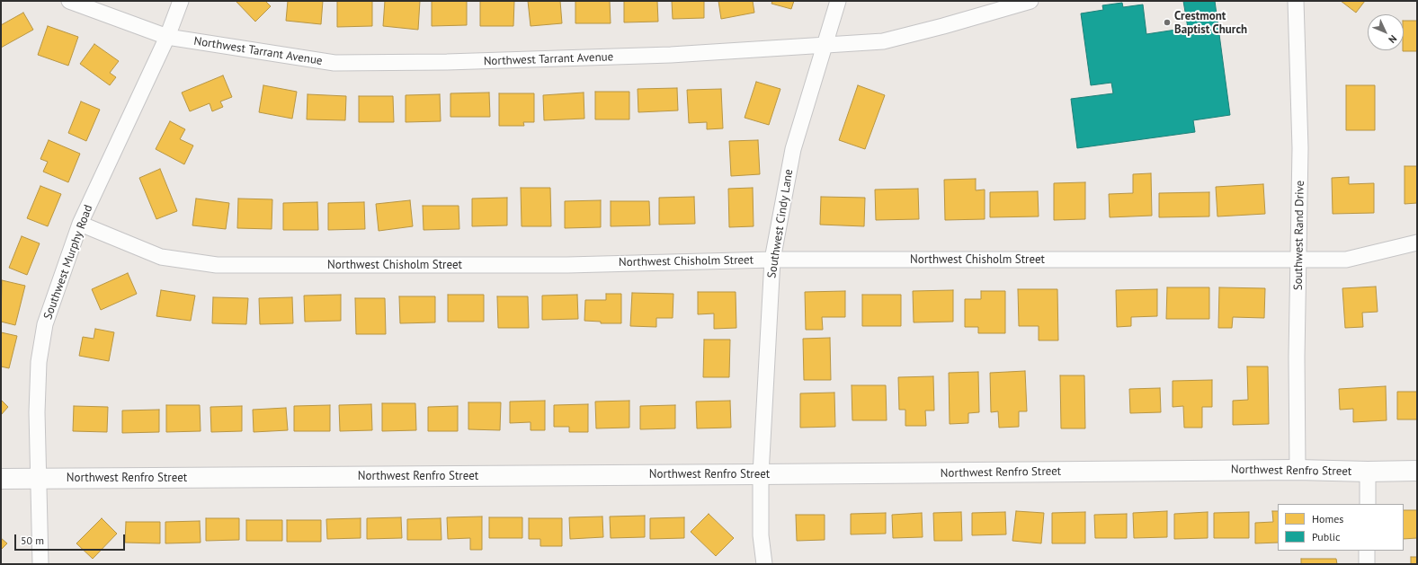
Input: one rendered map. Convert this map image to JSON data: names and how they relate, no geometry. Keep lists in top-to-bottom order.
{
  "streets": {
    "main road": ["Northwest Renfro Street"],
    "street": [
      "Northwest Tarrant Avenue",
      "Southwest Cindy Lane",
      "Southwest Rand Drive",
      "Northwest Chisholm Street",
      "Southwest Murphy Road"
    ]
  },
  "crossings": [
    ["Northwest Tarrant Avenue", "Southwest Cindy Lane"],
    ["Northwest Tarrant Avenue", "Southwest Murphy Road"],
    ["Southwest Cindy Lane", "Northwest Chisholm Street"],
    ["Southwest Cindy Lane", "Northwest Renfro Street"],
    ["Southwest Rand Drive", "Northwest Chisholm Street"],
    ["Southwest Rand Drive", "Northwest Renfro Street"],
    ["Northwest Chisholm Street", "Southwest Murphy Road"],
    ["Southwest Murphy Road", "Northwest Renfro Street"]
  ],
  "places": ["Crestmont Baptist Church"],
  "legend": ["Homes", "Public"],
  "scale_bar": "50 m",
  "north": "bottom right"
}
